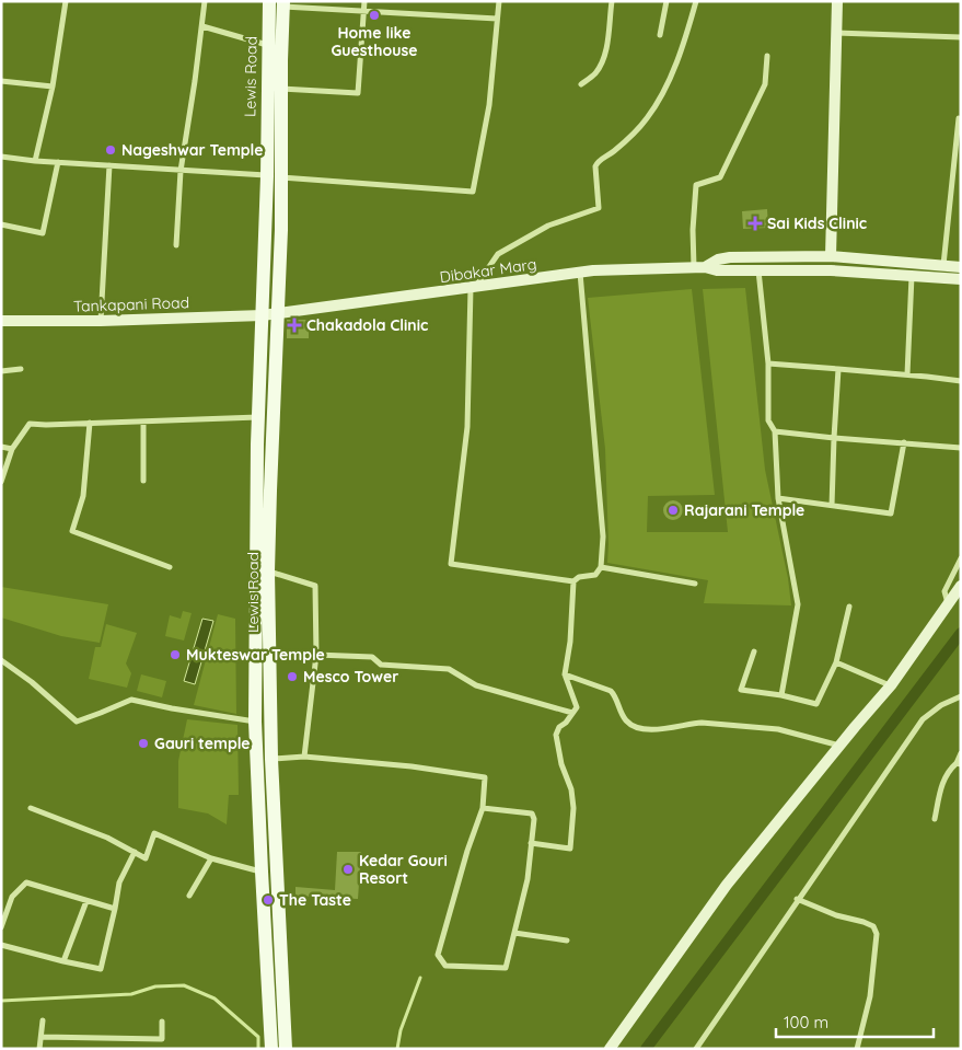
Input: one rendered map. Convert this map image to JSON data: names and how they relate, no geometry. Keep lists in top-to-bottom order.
{
  "streets": {
    "main road": ["Lewis Road", "Dibakar Marg", "Tankapani Road"]
  },
  "crossings": [
    ["Lewis Road", "Dibakar Marg"],
    ["Lewis Road", "Tankapani Road"],
    ["Dibakar Marg", "Tankapani Road"]
  ],
  "places": {
    "other": [
      "Home like Guesthouse",
      "Nageshwar Temple",
      "Rajarani Temple",
      "Mukteswar Temple",
      "Mesco Tower",
      "Gauri temple",
      "Kedar Gouri Resort",
      "The Taste"
    ],
    "health": ["Sai Kids Clinic", "Chakadola Clinic"]
  },
  "scale_bar": "100 m"
}
